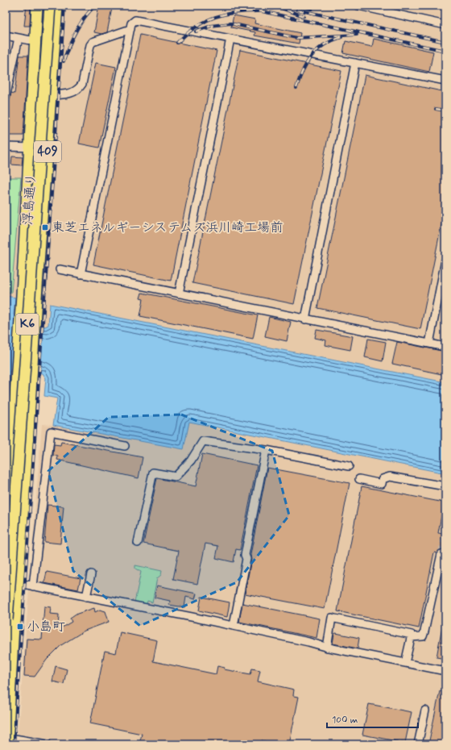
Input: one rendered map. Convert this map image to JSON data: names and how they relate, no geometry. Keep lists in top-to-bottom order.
{
  "streets": {
    "highway": ["409", "浮島通り", "K6"]
  },
  "crossings": [
    ["409", "浮島通り"]
  ],
  "places": {
    "transit": ["東芝エネルギーシステムズ浜川崎工場前", "小島町"]
  },
  "scale_bar": "100 m"
}
